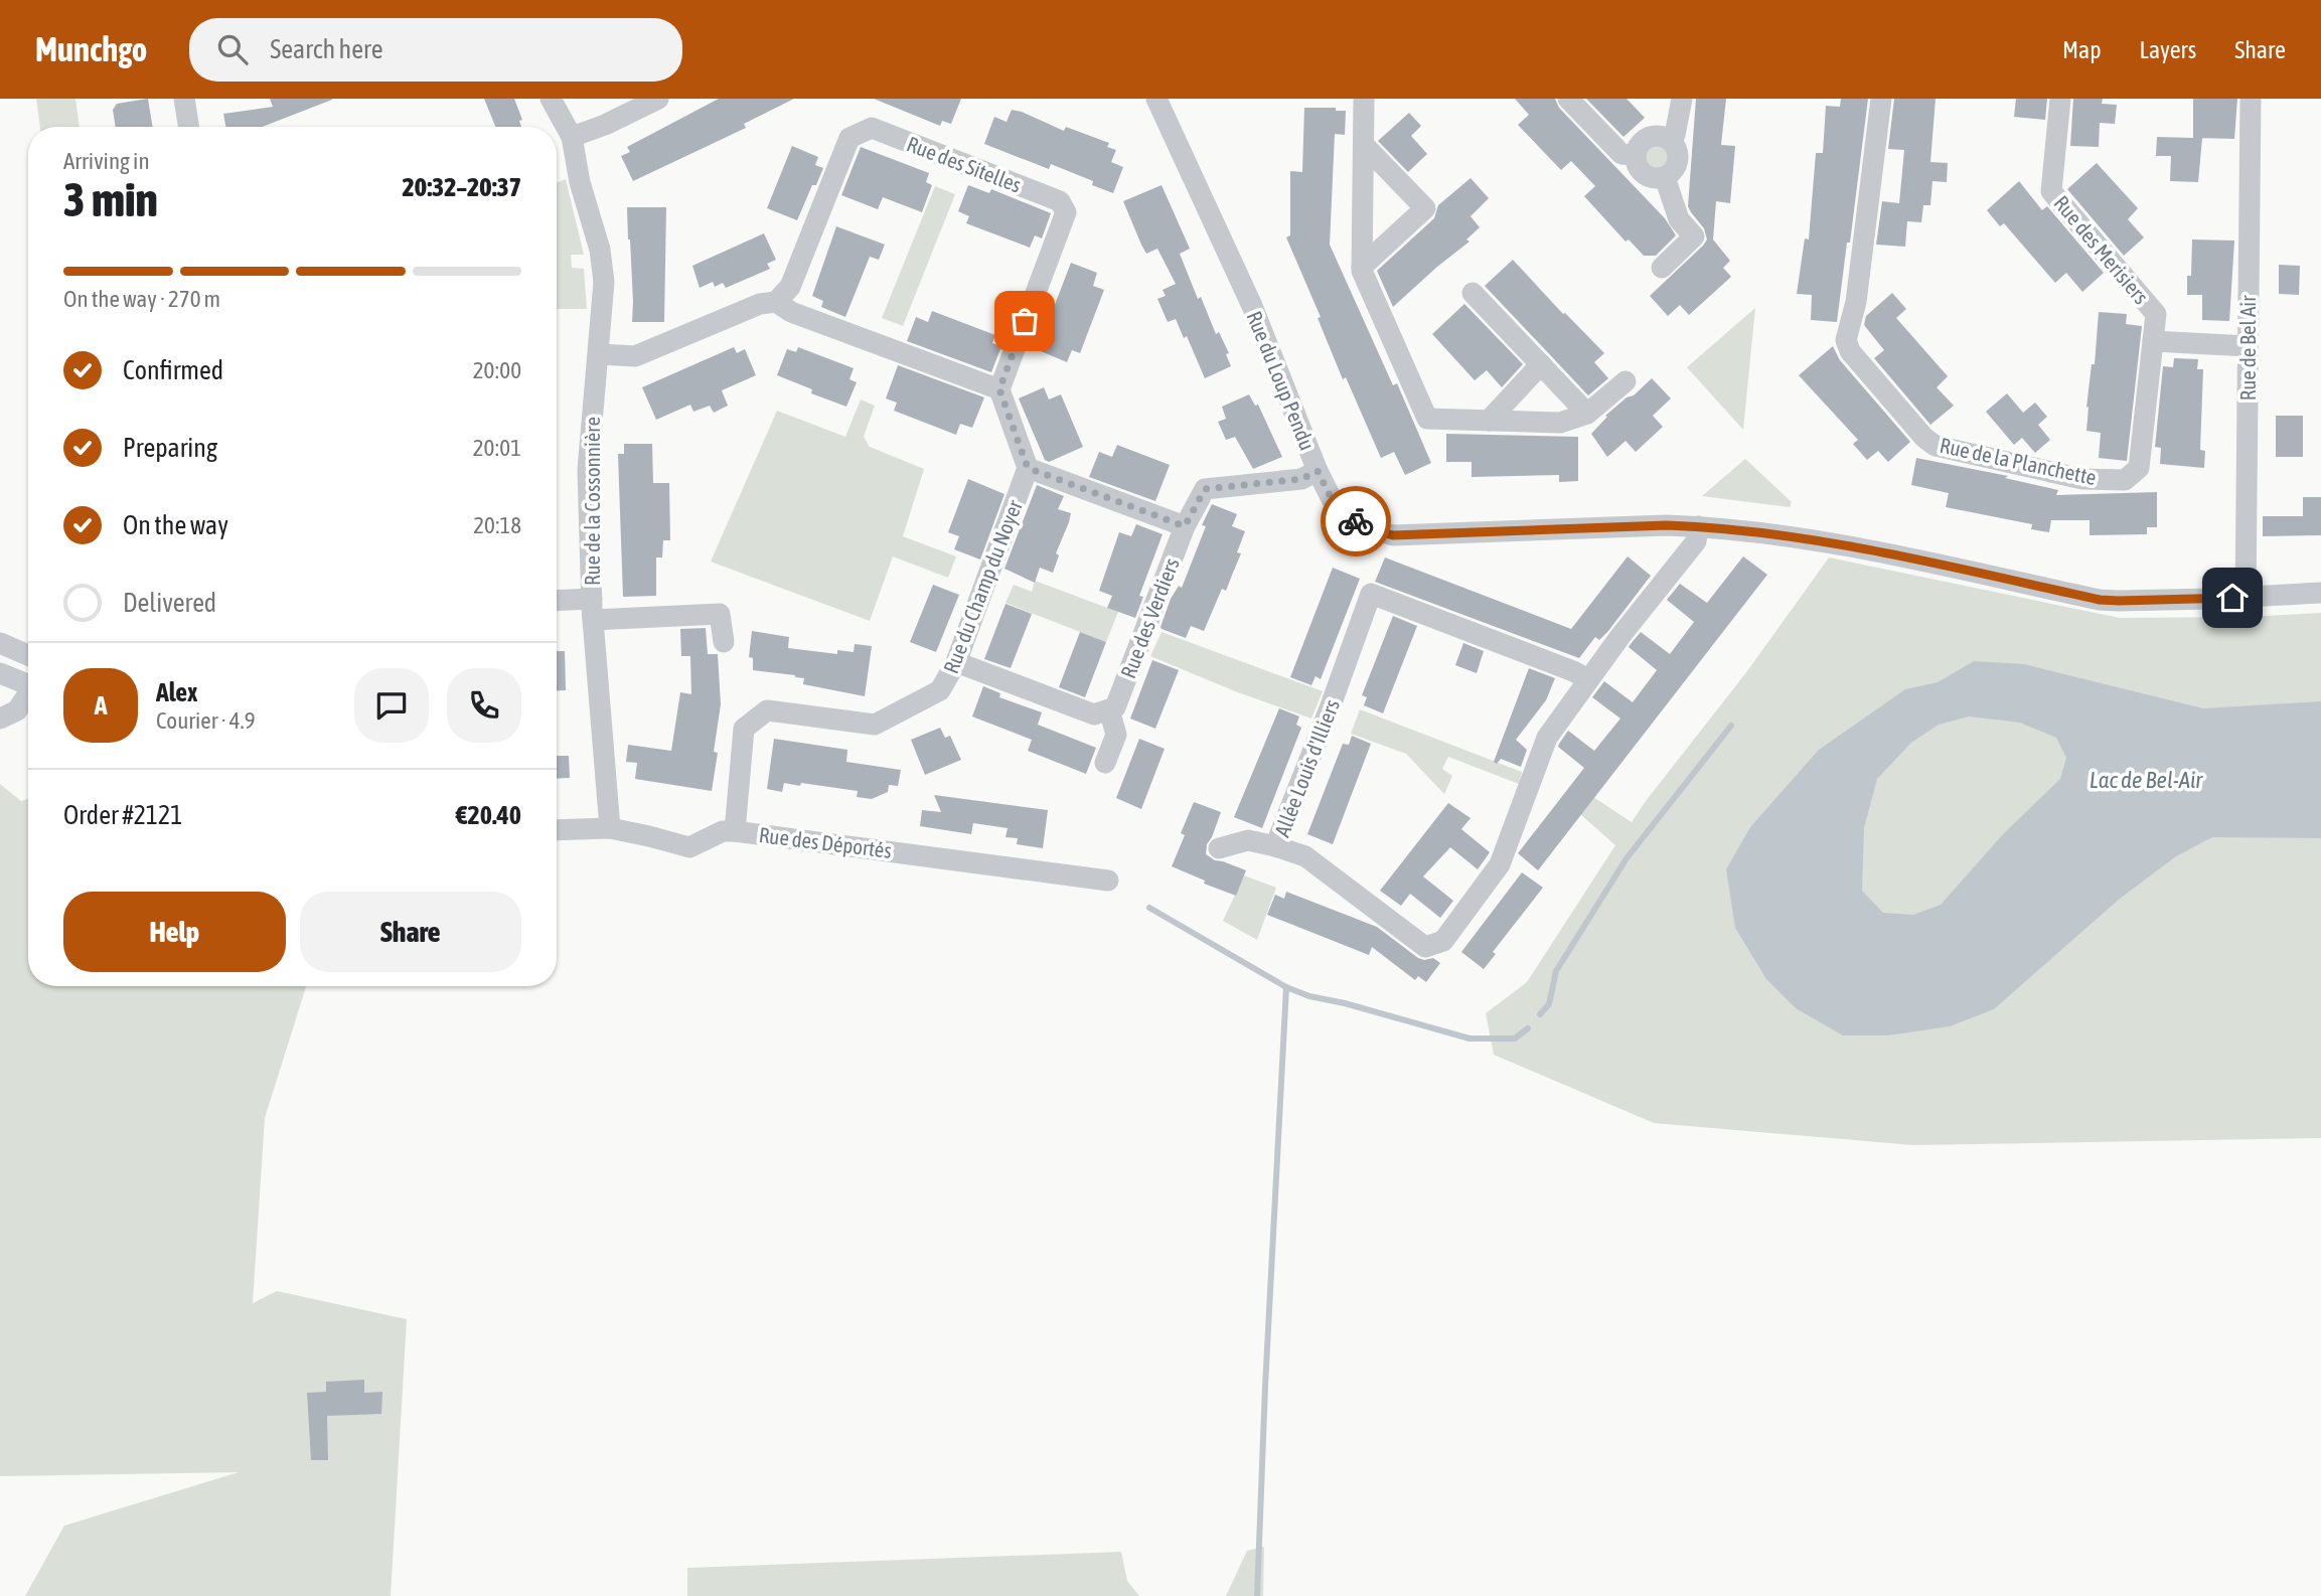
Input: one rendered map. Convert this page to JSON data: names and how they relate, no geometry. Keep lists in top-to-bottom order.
{
  "streets": {
    "street": [
      "Rue des Sitelles",
      "Rue des Merisiers",
      "Rue de Bel Air",
      "Rue du Loup Pendu",
      "Rue de la Planchette",
      "Rue de la Cossonnière",
      "Rue du Champ du Noyer",
      "Rue des Verdiers",
      "Allée Louis d'Illiers",
      "Rue des Déportés"
    ]
  },
  "crossings": [
    ["Rue des Merisiers", "Rue de la Planchette"],
    ["Rue de Bel Air", "Rue du Loup Pendu"],
    ["Rue du Loup Pendu", "Allée Louis d'Illiers"],
    ["Rue de la Cossonnière", "Rue des Déportés"],
    ["Rue du Champ du Noyer", "Rue des Déportés"]
  ],
  "water": ["Lac de Bel-Air"],
  "page": {
    "header": "Munchgo",
    "search": "Search here",
    "nav": ["Map", "Layers", "Share"],
    "heading": ["3 min", "Arriving in", "20:32–20:37"],
    "panel": [
      "Alex",
      "Courier · 4.9",
      "Order #2121",
      "€20.40"
    ],
    "bar": "On the way · 270 m",
    "list": [
      ["Confirmed", "20:00"],
      ["Preparing", "20:01"],
      ["On the way", "20:18"],
      "Delivered"
    ],
    "round": "A",
    "buttons": ["Help", "Share"]
  }
}
